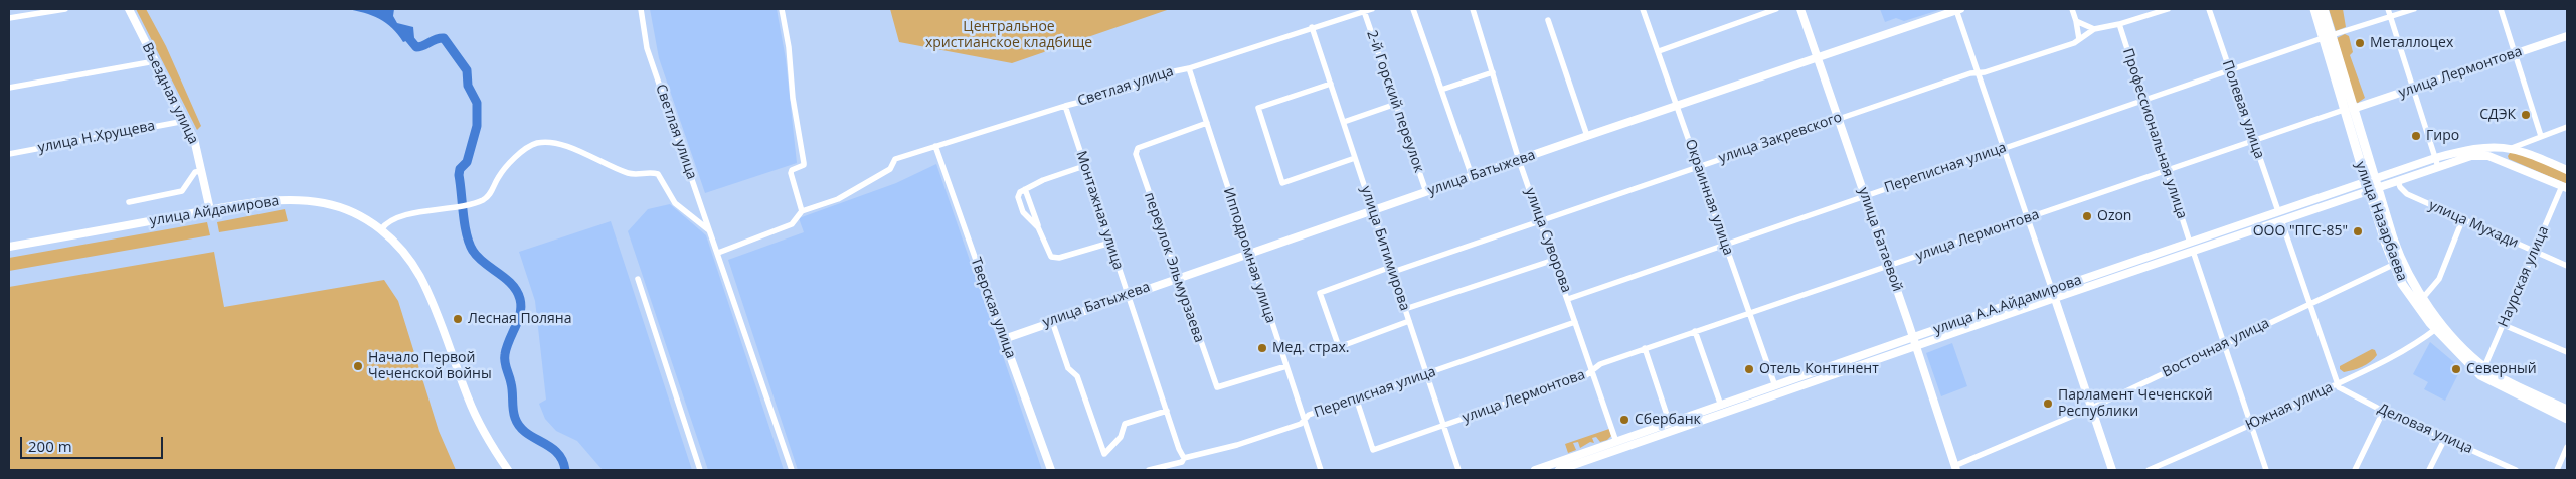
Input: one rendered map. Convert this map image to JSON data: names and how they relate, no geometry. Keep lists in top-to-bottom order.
{
  "streets": {
    "main road": [
      "улица Лермонтова",
      "Въездная улица",
      "улица Батыжева",
      "улица Айдамирова",
      "улица Назарбаева",
      "улица Батаевой",
      "улица А.А.Айдамирова",
      "Тверская улица"
    ],
    "street": [
      "Светлая улица",
      "2-й Горский переулок",
      "Полевая улица",
      "Профессиональная улица",
      "улица Н.Хрущева",
      "улица Закревского",
      "Переписная улица",
      "Окраинная улица",
      "Монтажная улица",
      "улица Мухади",
      "улица Суворова",
      "улица Битимирова",
      "Ипподромная улица",
      "переулок Эльмурзаева",
      "Наурская улица",
      "Восточная улица",
      "Южная улица",
      "Деловая улица"
    ]
  },
  "crossings": [
    ["улица Лермонтова", "Полевая улица"],
    ["улица Лермонтова", "Профессиональная улица"],
    ["улица Лермонтова", "Переписная улица"],
    ["улица Лермонтова", "Окраинная улица"],
    ["улица Лермонтова", "улица Назарбаева"],
    ["улица Лермонтова", "улица Батаевой"],
    ["улица Лермонтова", "улица Суворова"],
    ["улица Лермонтова", "улица Битимирова"],
    ["Светлая улица", "2-й Горский переулок"],
    ["Светлая улица", "Монтажная улица"],
    ["Светлая улица", "улица Битимирова"],
    ["Светлая улица", "Ипподромная улица"],
    ["Светлая улица", "Тверская улица"],
    ["Въездная улица", "улица Н.Хрущева"],
    ["Въездная улица", "улица Айдамирова"],
    ["2-й Горский переулок", "улица Батыжева"],
    ["Полевая улица", "Переписная улица"],
    ["Полевая улица", "улица А.А.Айдамирова"],
    ["Профессиональная улица", "улица Закревского"],
    ["Профессиональная улица", "Переписная улица"],
    ["Профессиональная улица", "улица А.А.Айдамирова"],
    ["Профессиональная улица", "Восточная улица"],
    ["Профессиональная улица", "Южная улица"],
    ["улица Закревского", "Окраинная улица"],
    ["улица Закревского", "улица Батаевой"],
    ["улица Закревского", "улица Суворова"],
    ["улица Закревского", "улица Битимирова"],
    ["Переписная улица", "Окраинная улица"],
    ["Переписная улица", "Монтажная улица"],
    ["Переписная улица", "улица Назарбаева"],
    ["Переписная улица", "улица Батаевой"],
    ["Переписная улица", "улица Суворова"],
    ["Переписная улица", "улица Битимирова"],
    ["Переписная улица", "Ипподромная улица"],
    ["улица Батыжева", "Окраинная улица"],
    ["улица Батыжева", "Монтажная улица"],
    ["улица Батыжева", "улица Батаевой"],
    ["улица Батыжева", "улица Суворова"],
    ["улица Батыжева", "улица Битимирова"],
    ["улица Батыжева", "Ипподромная улица"],
    ["улица Батыжева", "переулок Эльмурзаева"],
    ["улица Батыжева", "Тверская улица"],
    ["Окраинная улица", "улица А.А.Айдамирова"],
    ["улица Назарбаева", "Наурская улица"],
    ["улица Назарбаева", "улица А.А.Айдамирова"],
    ["улица Назарбаева", "Восточная улица"],
    ["улица Назарбаева", "Южная улица"],
    ["улица Мухади", "Наурская улица"],
    ["улица Мухади", "улица А.А.Айдамирова"],
    ["улица Батаевой", "улица А.А.Айдамирова"],
    ["улица Батаевой", "Восточная улица"],
    ["улица Суворова", "улица А.А.Айдамирова"],
    ["Ипподромная улица", "переулок Эльмурзаева"],
    ["Южная улица", "Деловая улица"]
  ],
  "parks": ["Центральное христианское кладбище"],
  "places": [
    "Металлоцех",
    "СДЭК",
    "Гиро",
    "Ozon",
    "ООО \"ПГС-85\"",
    "Лесная Поляна",
    "Мед. страх.",
    "Начало Первой Чеченской войны",
    "Отель Континент",
    "Северный",
    "Парламент Чеченской Республики",
    "Сбербанк"
  ],
  "scale_bar": "200 m"
}
